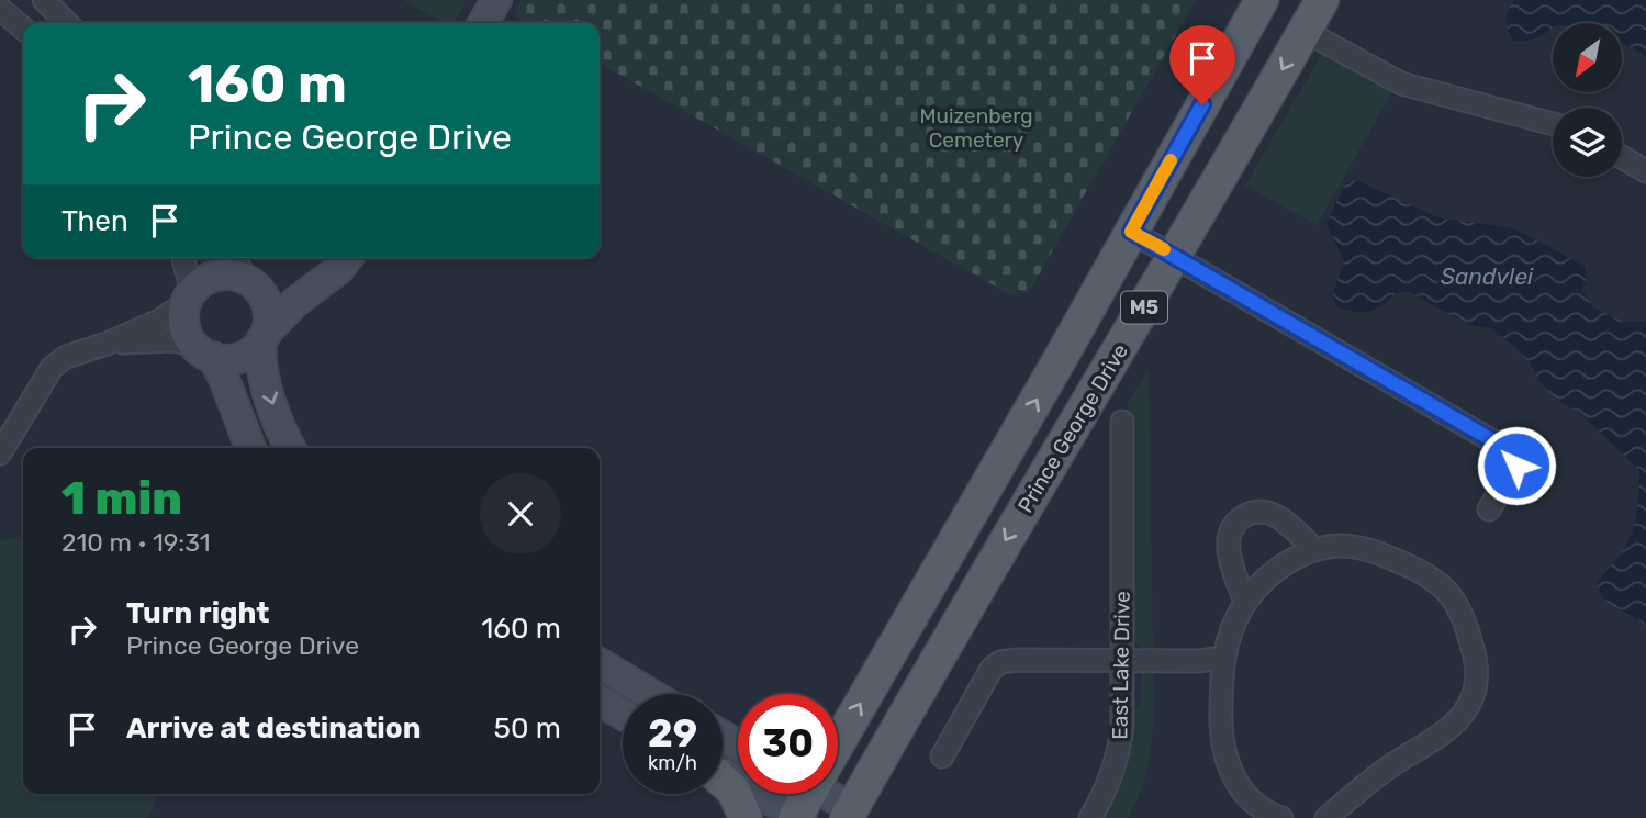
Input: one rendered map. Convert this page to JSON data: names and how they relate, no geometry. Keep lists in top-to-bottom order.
{
  "streets": {
    "main road": ["M5", "Prince George Drive"],
    "street": ["East Lake Drive"]
  },
  "water": ["Sandvlei"],
  "parks": ["Muizenberg Cemetery"],
  "north": "bottom left",
  "page": {
    "turn": ["160 m", "Prince George Drive"],
    "then": "Then",
    "heading": ["1 min", "210 m · 19:31"],
    "list": [
      {
        "name": "Turn right",
        "note": "Prince George Drive",
        "value": "160 m"
      },
      {
        "name": "Arrive at destination",
        "value": "50 m"
      }
    ],
    "speed": "29 km/h",
    "limit": "30"
  }
}
